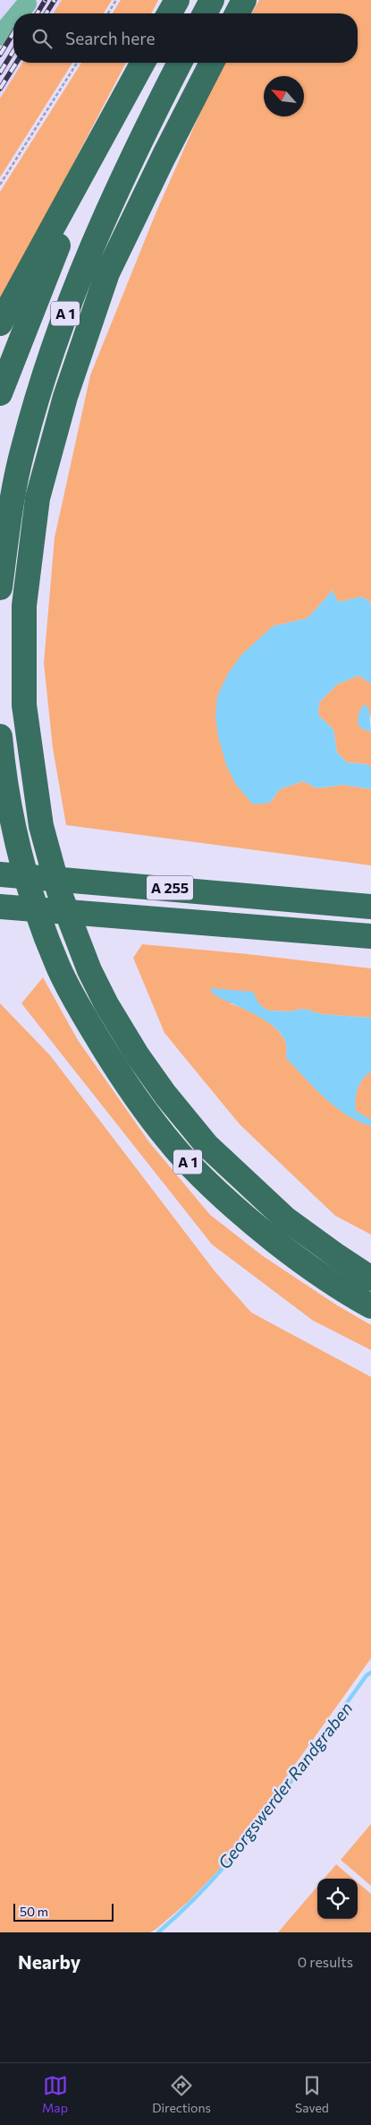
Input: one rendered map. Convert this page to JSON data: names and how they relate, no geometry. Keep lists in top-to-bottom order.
{
  "streets": {
    "highway": ["A 1", "A 255"]
  },
  "water": ["Georgswerder Randgraben"],
  "scale_bar": "50 m",
  "north": "top left",
  "page": {
    "search": "Search here",
    "scale": "50 m",
    "heading": ["Nearby", "0 results"],
    "nav": ["Map", "Directions", "Saved"]
  }
}
